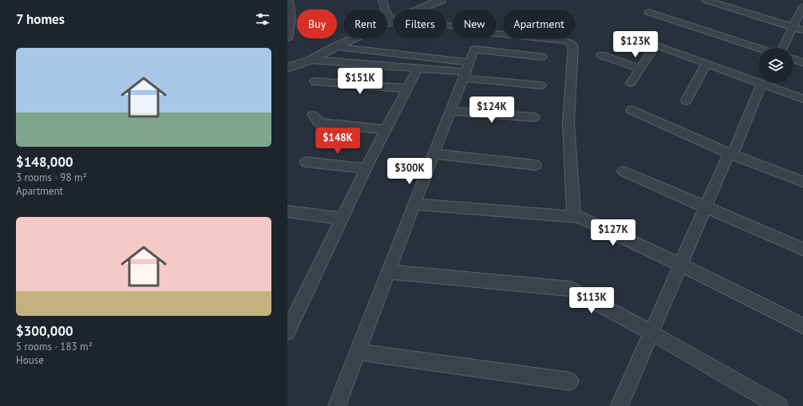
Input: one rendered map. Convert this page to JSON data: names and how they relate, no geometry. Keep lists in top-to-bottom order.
{
  "page": {
    "heading": "7 homes",
    "chip": [
      "Buy",
      "Rent",
      "Filters",
      "New",
      "Apartment"
    ],
    "price": [
      "$123K",
      "$151K",
      "$124K",
      "$148K",
      "$300K",
      "$127K",
      "$113K"
    ],
    "list": [
      {
        "name": "$148,000",
        "note": "3 rooms · 98 m² · Apartment"
      },
      {
        "name": "$300,000",
        "note": "5 rooms · 183 m² · House"
      }
    ]
  }
}
